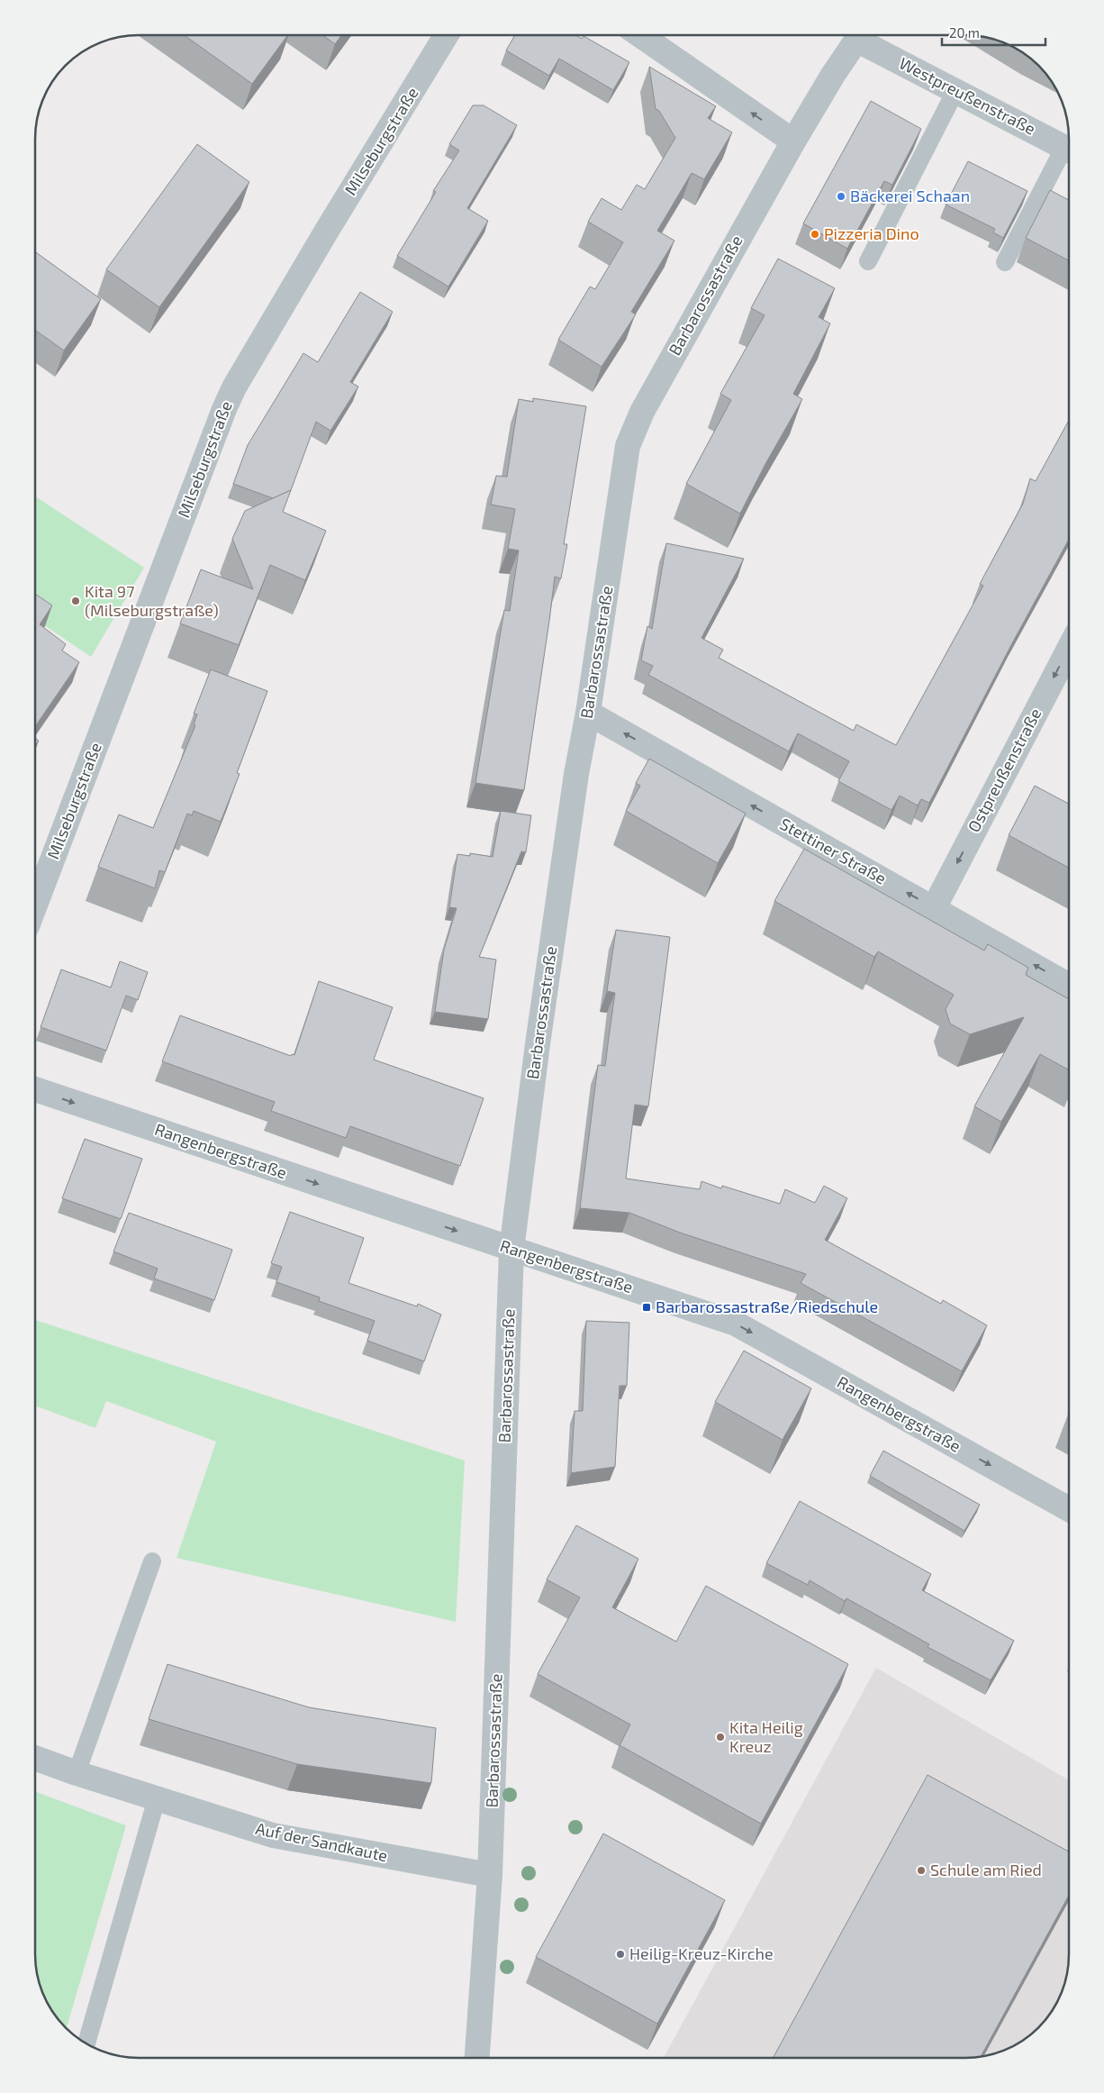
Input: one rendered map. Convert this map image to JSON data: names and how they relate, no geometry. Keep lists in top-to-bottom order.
{
  "streets": {
    "street": [
      "Westpreußenstraße",
      "Milseburgstraße",
      "Barbarossastraße",
      "Ostpreußenstraße",
      "Stettiner Straße",
      "Rangenbergstraße",
      "Auf der Sandkaute"
    ]
  },
  "crossings": [
    ["Barbarossastraße", "Stettiner Straße"],
    ["Barbarossastraße", "Rangenbergstraße"],
    ["Barbarossastraße", "Auf der Sandkaute"],
    ["Ostpreußenstraße", "Stettiner Straße"]
  ],
  "one_way": ["Ostpreußenstraße", "Stettiner Straße", "Rangenbergstraße"],
  "places": {
    "other": [
      "Bäckerei Schaan",
      "Pizzeria Dino",
      "Kita 97 (Milseburgstraße)",
      "Kita Heilig Kreuz",
      "Schule am Ried",
      "Heilig-Kreuz-Kirche"
    ],
    "transit": ["Barbarossastraße/Riedschule"]
  },
  "scale_bar": "20 m"
}
